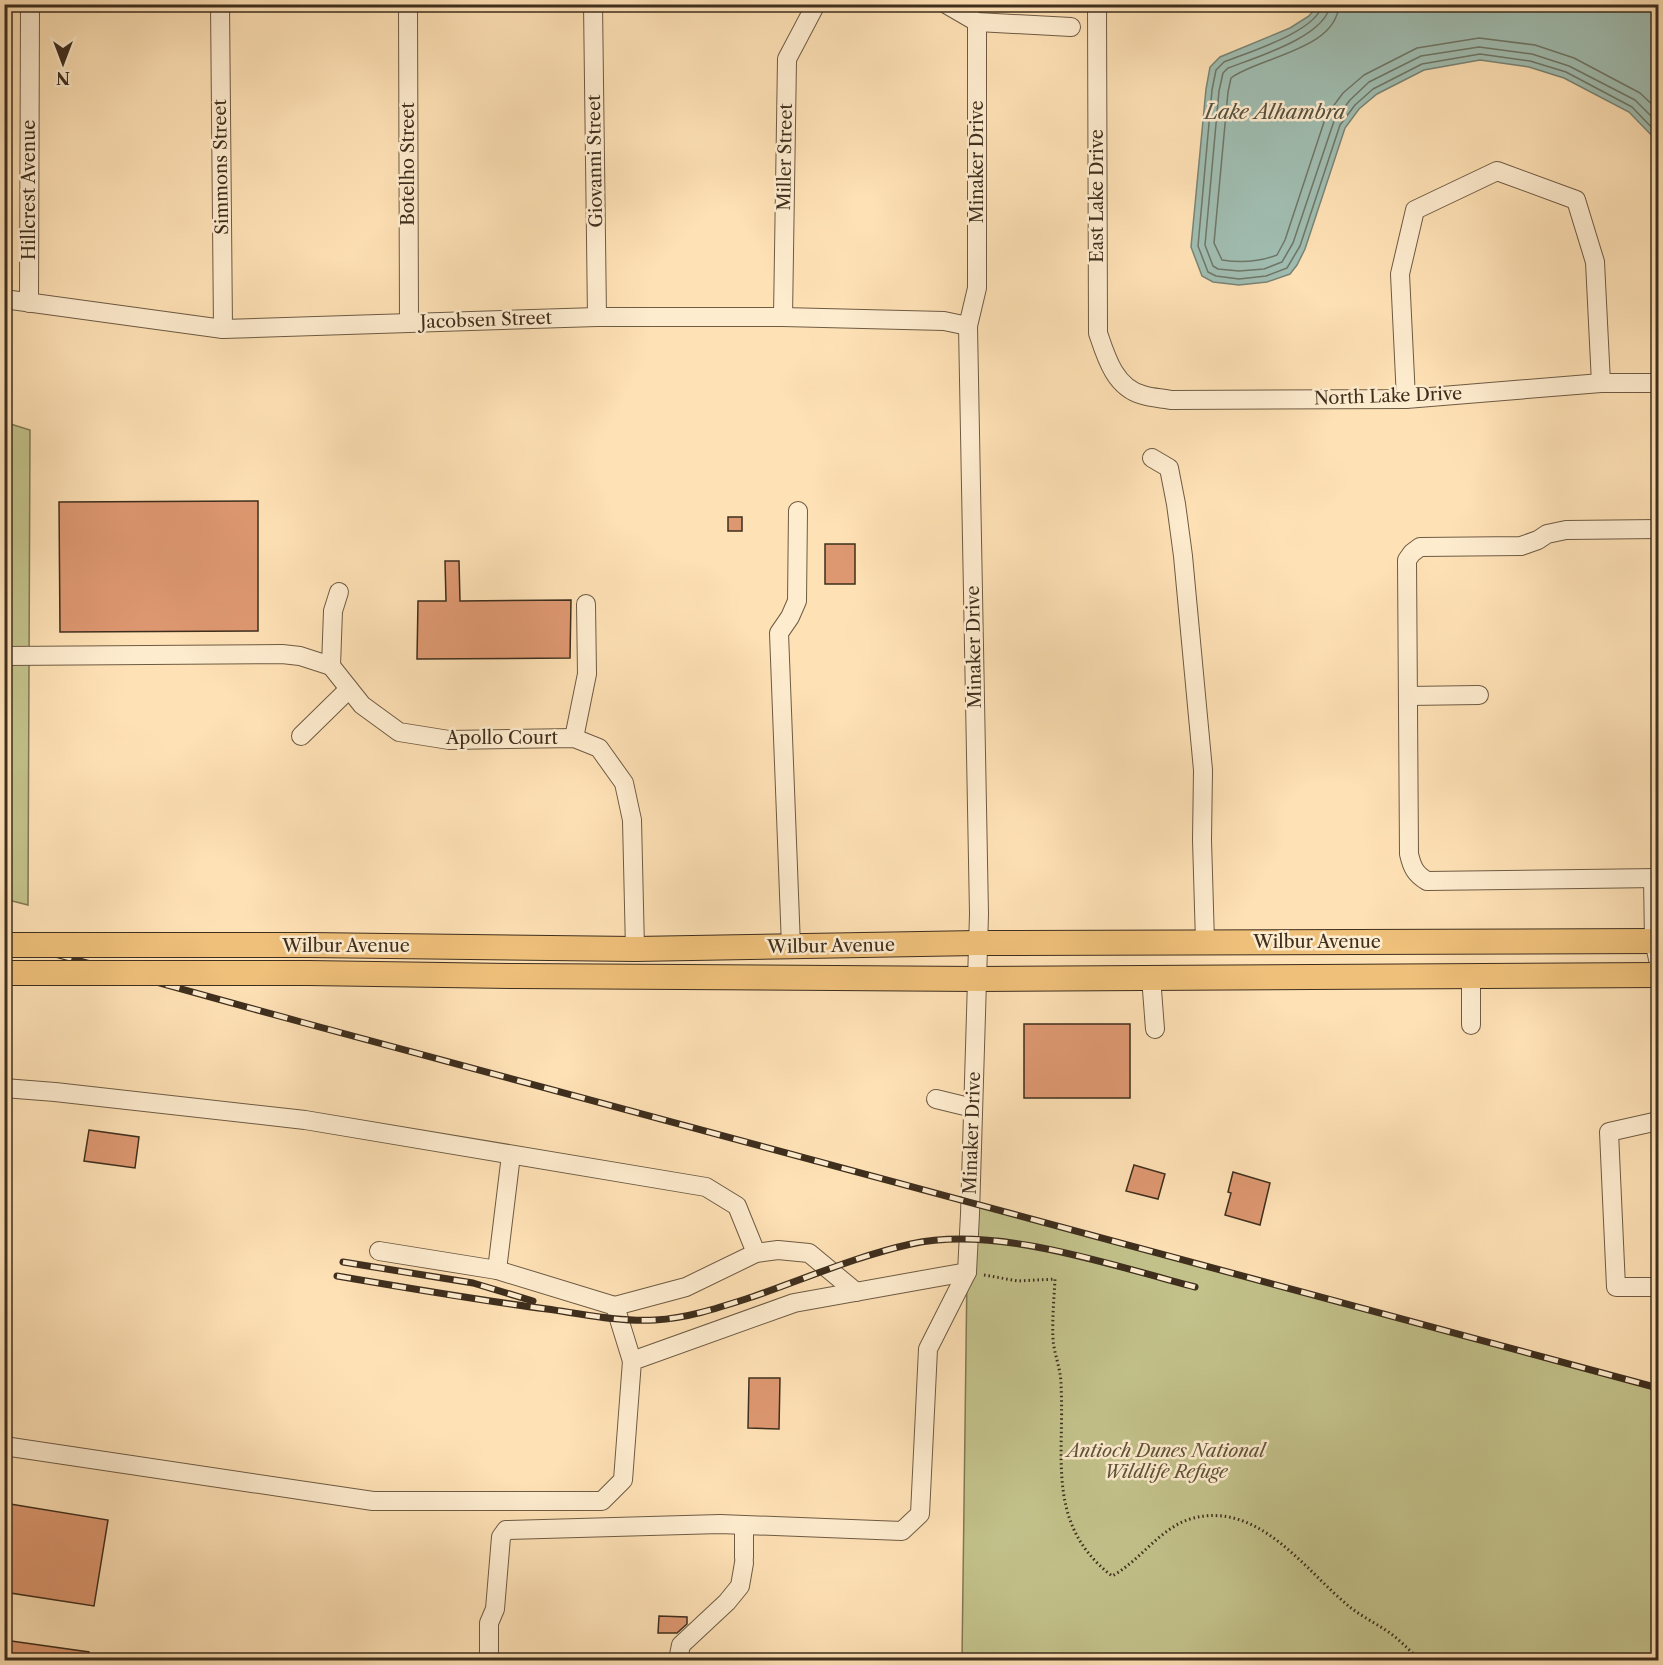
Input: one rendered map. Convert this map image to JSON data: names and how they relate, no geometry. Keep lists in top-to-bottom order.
{
  "streets": {
    "main road": ["Wilbur Avenue"],
    "street": [
      "Miller Street",
      "Giovanni Street",
      "Minaker Drive",
      "Botelho Street",
      "Simmons Street",
      "Hillcrest Avenue",
      "East Lake Drive",
      "Jacobsen Street",
      "North Lake Drive",
      "Apollo Court"
    ]
  },
  "crossings": [
    ["Miller Street", "Jacobsen Street"],
    ["Giovanni Street", "Jacobsen Street"],
    ["Minaker Drive", "Jacobsen Street"],
    ["Minaker Drive", "Wilbur Avenue"],
    ["Botelho Street", "Jacobsen Street"],
    ["Simmons Street", "Jacobsen Street"],
    ["Hillcrest Avenue", "Jacobsen Street"],
    ["East Lake Drive", "North Lake Drive"],
    ["Apollo Court", "Wilbur Avenue"]
  ],
  "water": ["Lake Alhambra"],
  "parks": ["Antioch Dunes National Wildlife Refuge"],
  "north": "bottom"
}
